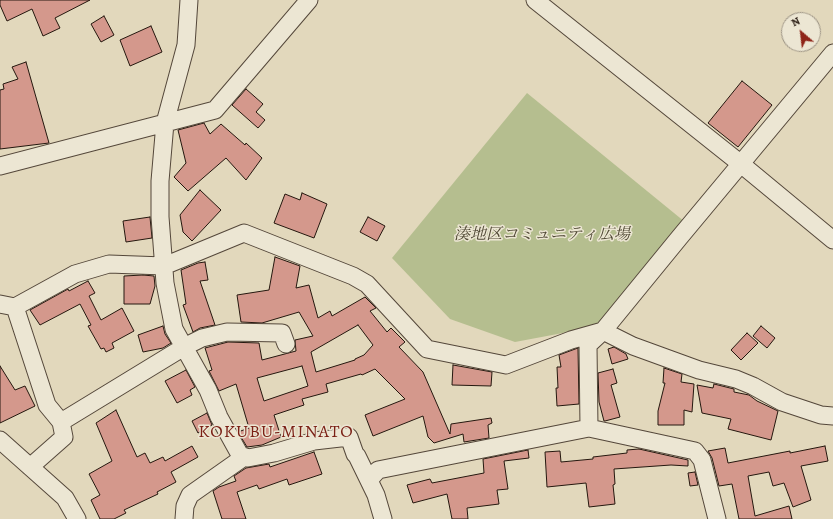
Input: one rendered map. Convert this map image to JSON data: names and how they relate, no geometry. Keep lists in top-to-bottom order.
{
  "districts": ["KOKUBU-MINATO"],
  "parks": ["湊地区コミュニティ広場"],
  "north": "top left"
}
